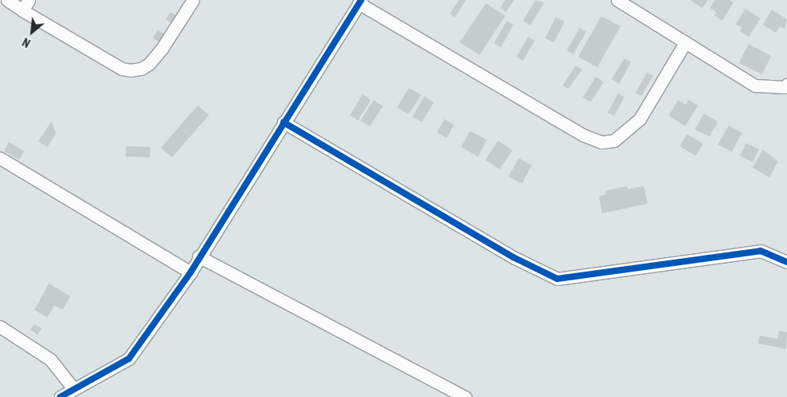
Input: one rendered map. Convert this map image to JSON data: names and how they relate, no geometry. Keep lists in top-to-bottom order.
{
  "north": "bottom left"
}
